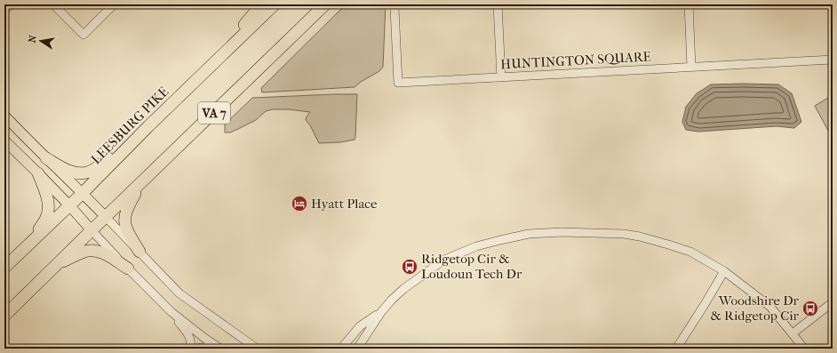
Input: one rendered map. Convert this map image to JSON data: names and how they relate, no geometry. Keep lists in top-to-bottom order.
{
  "streets": {
    "highway": ["VA 7", "LEESBURG PIKE"],
    "street": ["HUNTINGTON SQUARE"]
  },
  "places": {
    "hotel": ["Hyatt Place"],
    "bus stop": ["Ridgetop Cir & Loudoun Tech Dr", "Woodshire Dr & Ridgetop Cir"]
  },
  "north": "left"
}
